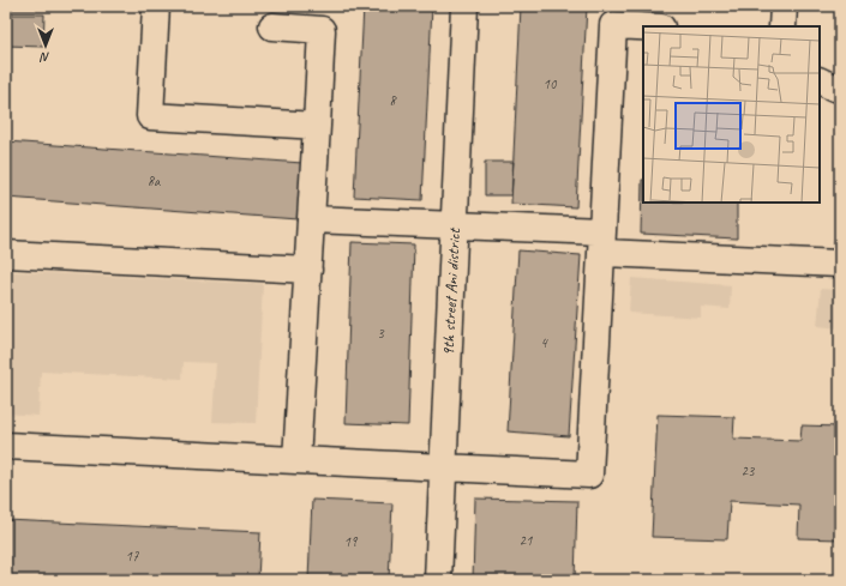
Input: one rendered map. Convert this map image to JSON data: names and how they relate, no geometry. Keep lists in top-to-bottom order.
{
  "streets": {
    "street": ["9th street Ani district"]
  },
  "house_numbers": [
    "10",
    "8",
    "8a",
    "3",
    "4",
    "23",
    "21",
    "19",
    "17"
  ],
  "north": "bottom"
}
